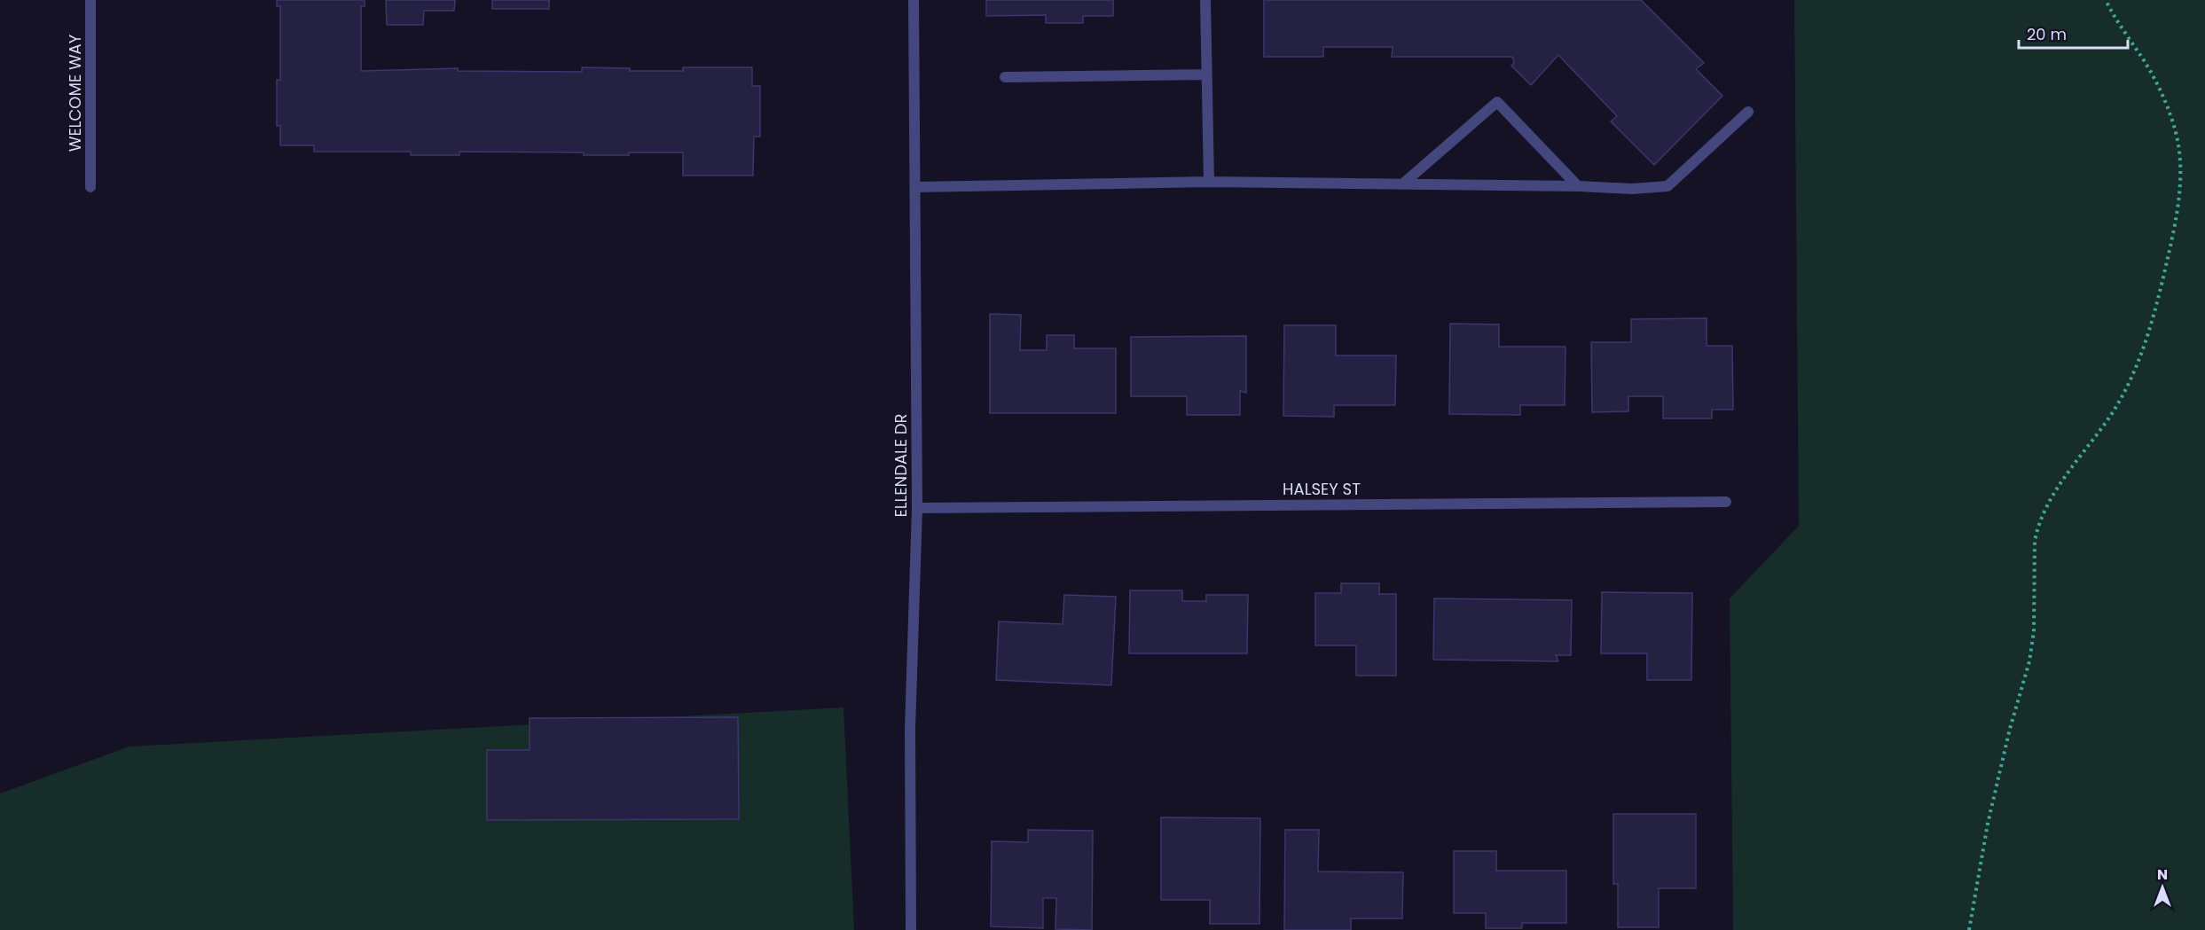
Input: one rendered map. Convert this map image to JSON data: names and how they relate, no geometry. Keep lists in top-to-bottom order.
{
  "streets": {
    "street": ["WELCOME WAY", "ELLENDALE DR", "HALSEY ST"]
  },
  "crossings": [
    ["ELLENDALE DR", "HALSEY ST"]
  ],
  "scale_bar": "20 m",
  "north": "top"
}
